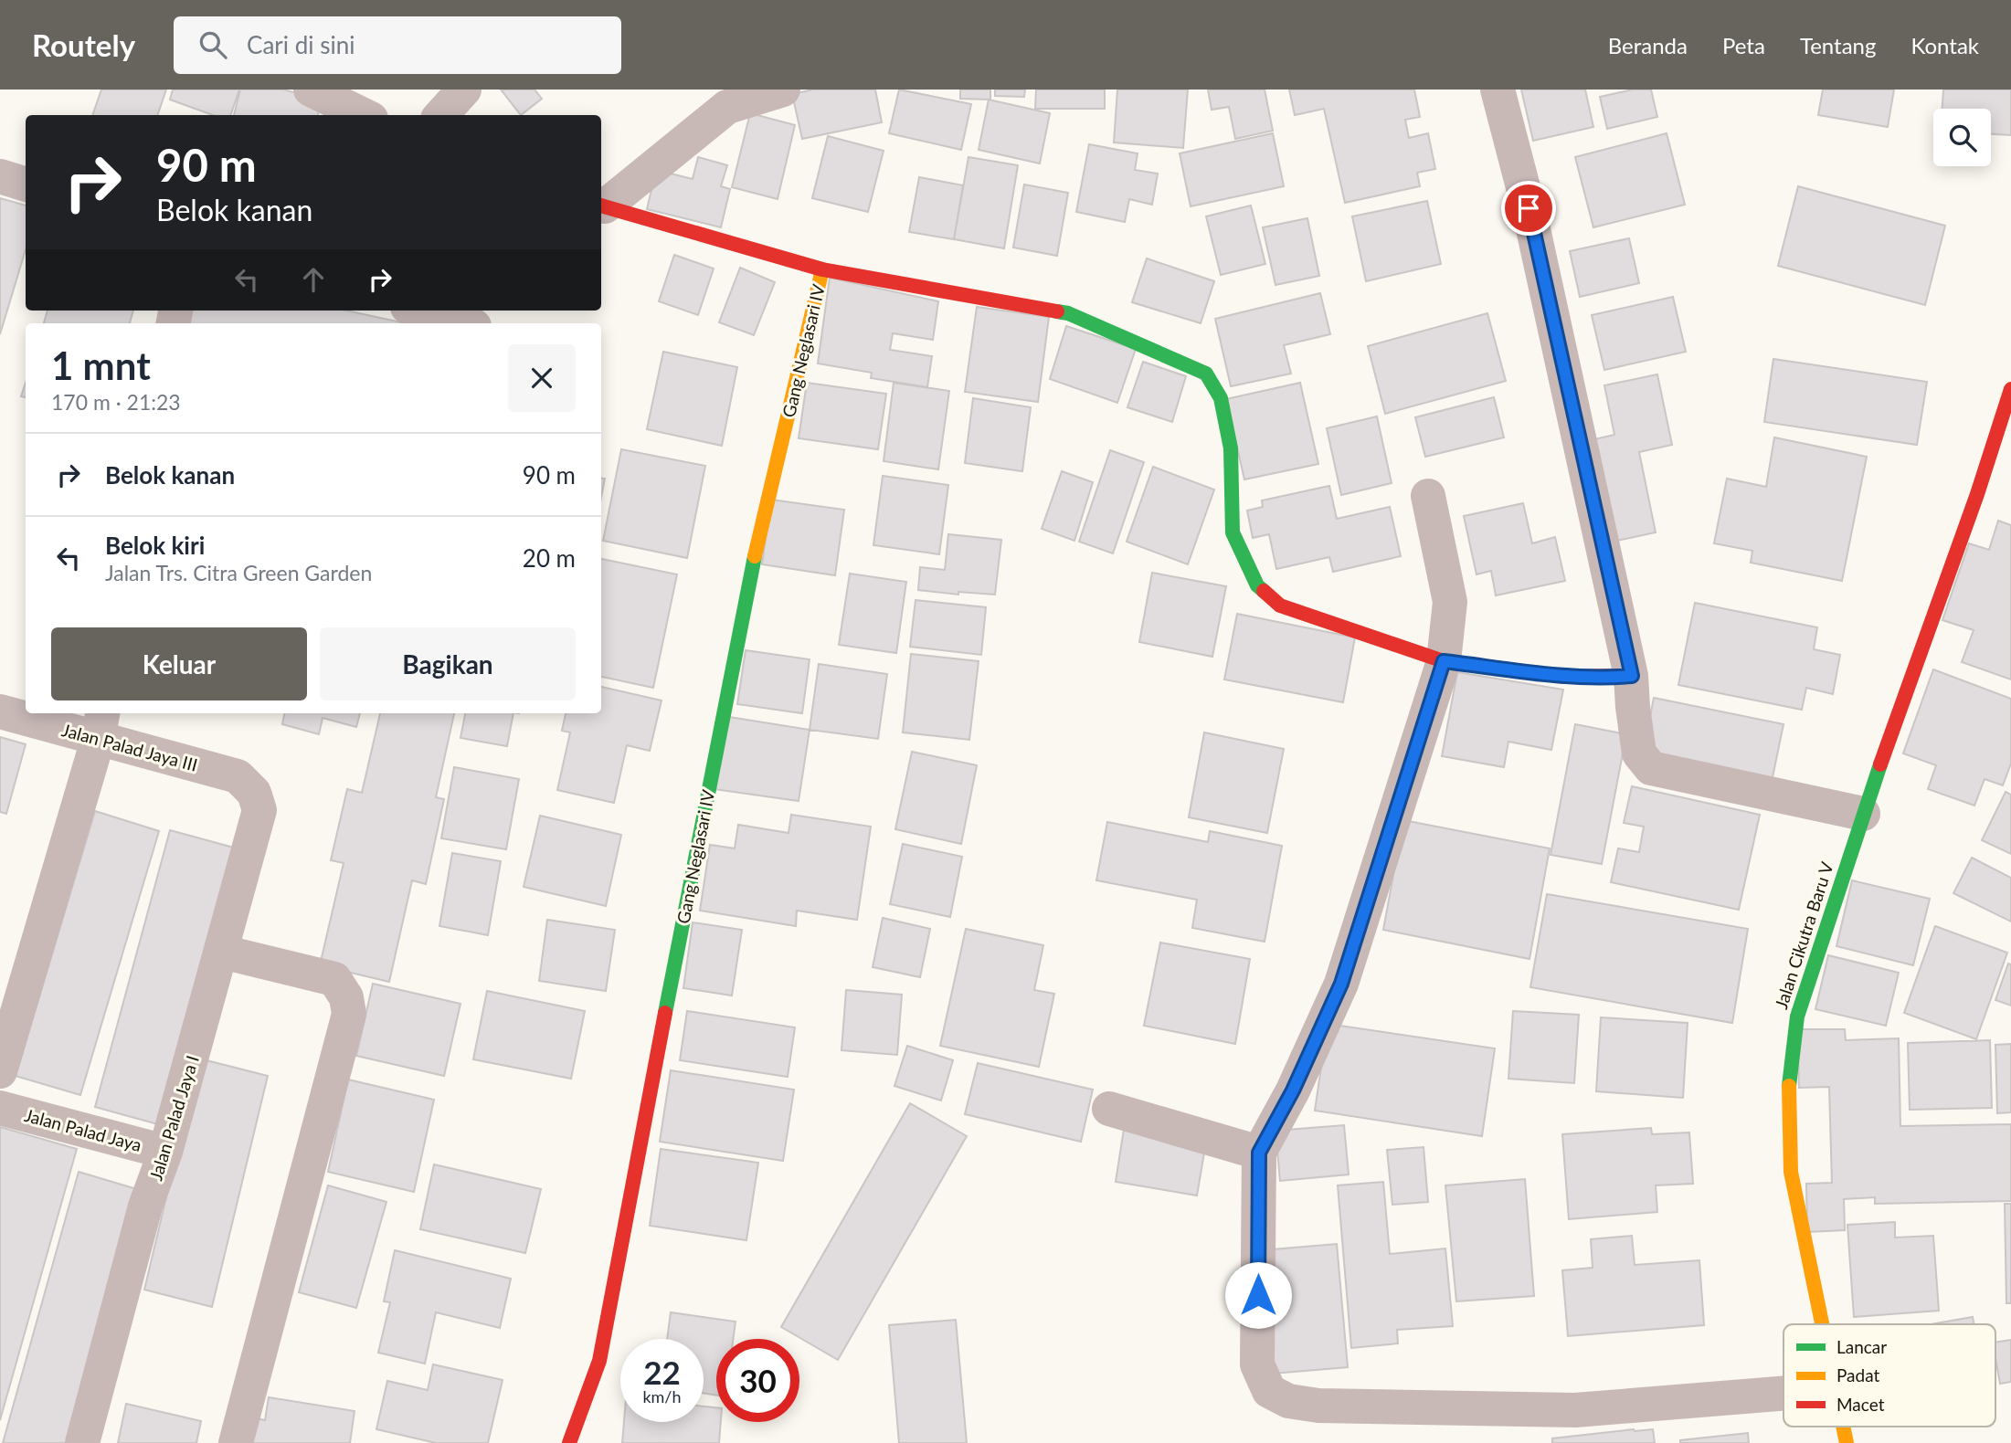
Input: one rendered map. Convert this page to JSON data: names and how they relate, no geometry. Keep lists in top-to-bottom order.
{
  "streets": {
    "street": [
      "Gang Neglasari IV",
      "Jalan Palad Jaya III",
      "Jalan Cikutra Baru V",
      "Jalan Palad Jaya I",
      "Jalan Palad Jaya"
    ]
  },
  "crossings": [
    ["Jalan Palad Jaya III", "Jalan Palad Jaya I"],
    ["Jalan Palad Jaya I", "Jalan Palad Jaya"]
  ],
  "legend": ["Lancar", "Padat", "Macet"],
  "page": {
    "header": "Routely",
    "search": "Cari di sini",
    "nav": [
      "Beranda",
      "Peta",
      "Tentang",
      "Kontak"
    ],
    "turn": ["90 m", "Belok kanan"],
    "heading": ["1 mnt", "170 m · 21:23"],
    "list": [
      {
        "name": "Belok kanan",
        "value": "90 m"
      },
      {
        "name": "Belok kiri",
        "note": "Jalan Trs. Citra Green Garden",
        "value": "20 m"
      }
    ],
    "buttons": ["Keluar", "Bagikan"],
    "speed": "22 km/h",
    "limit": "30"
  }
}
